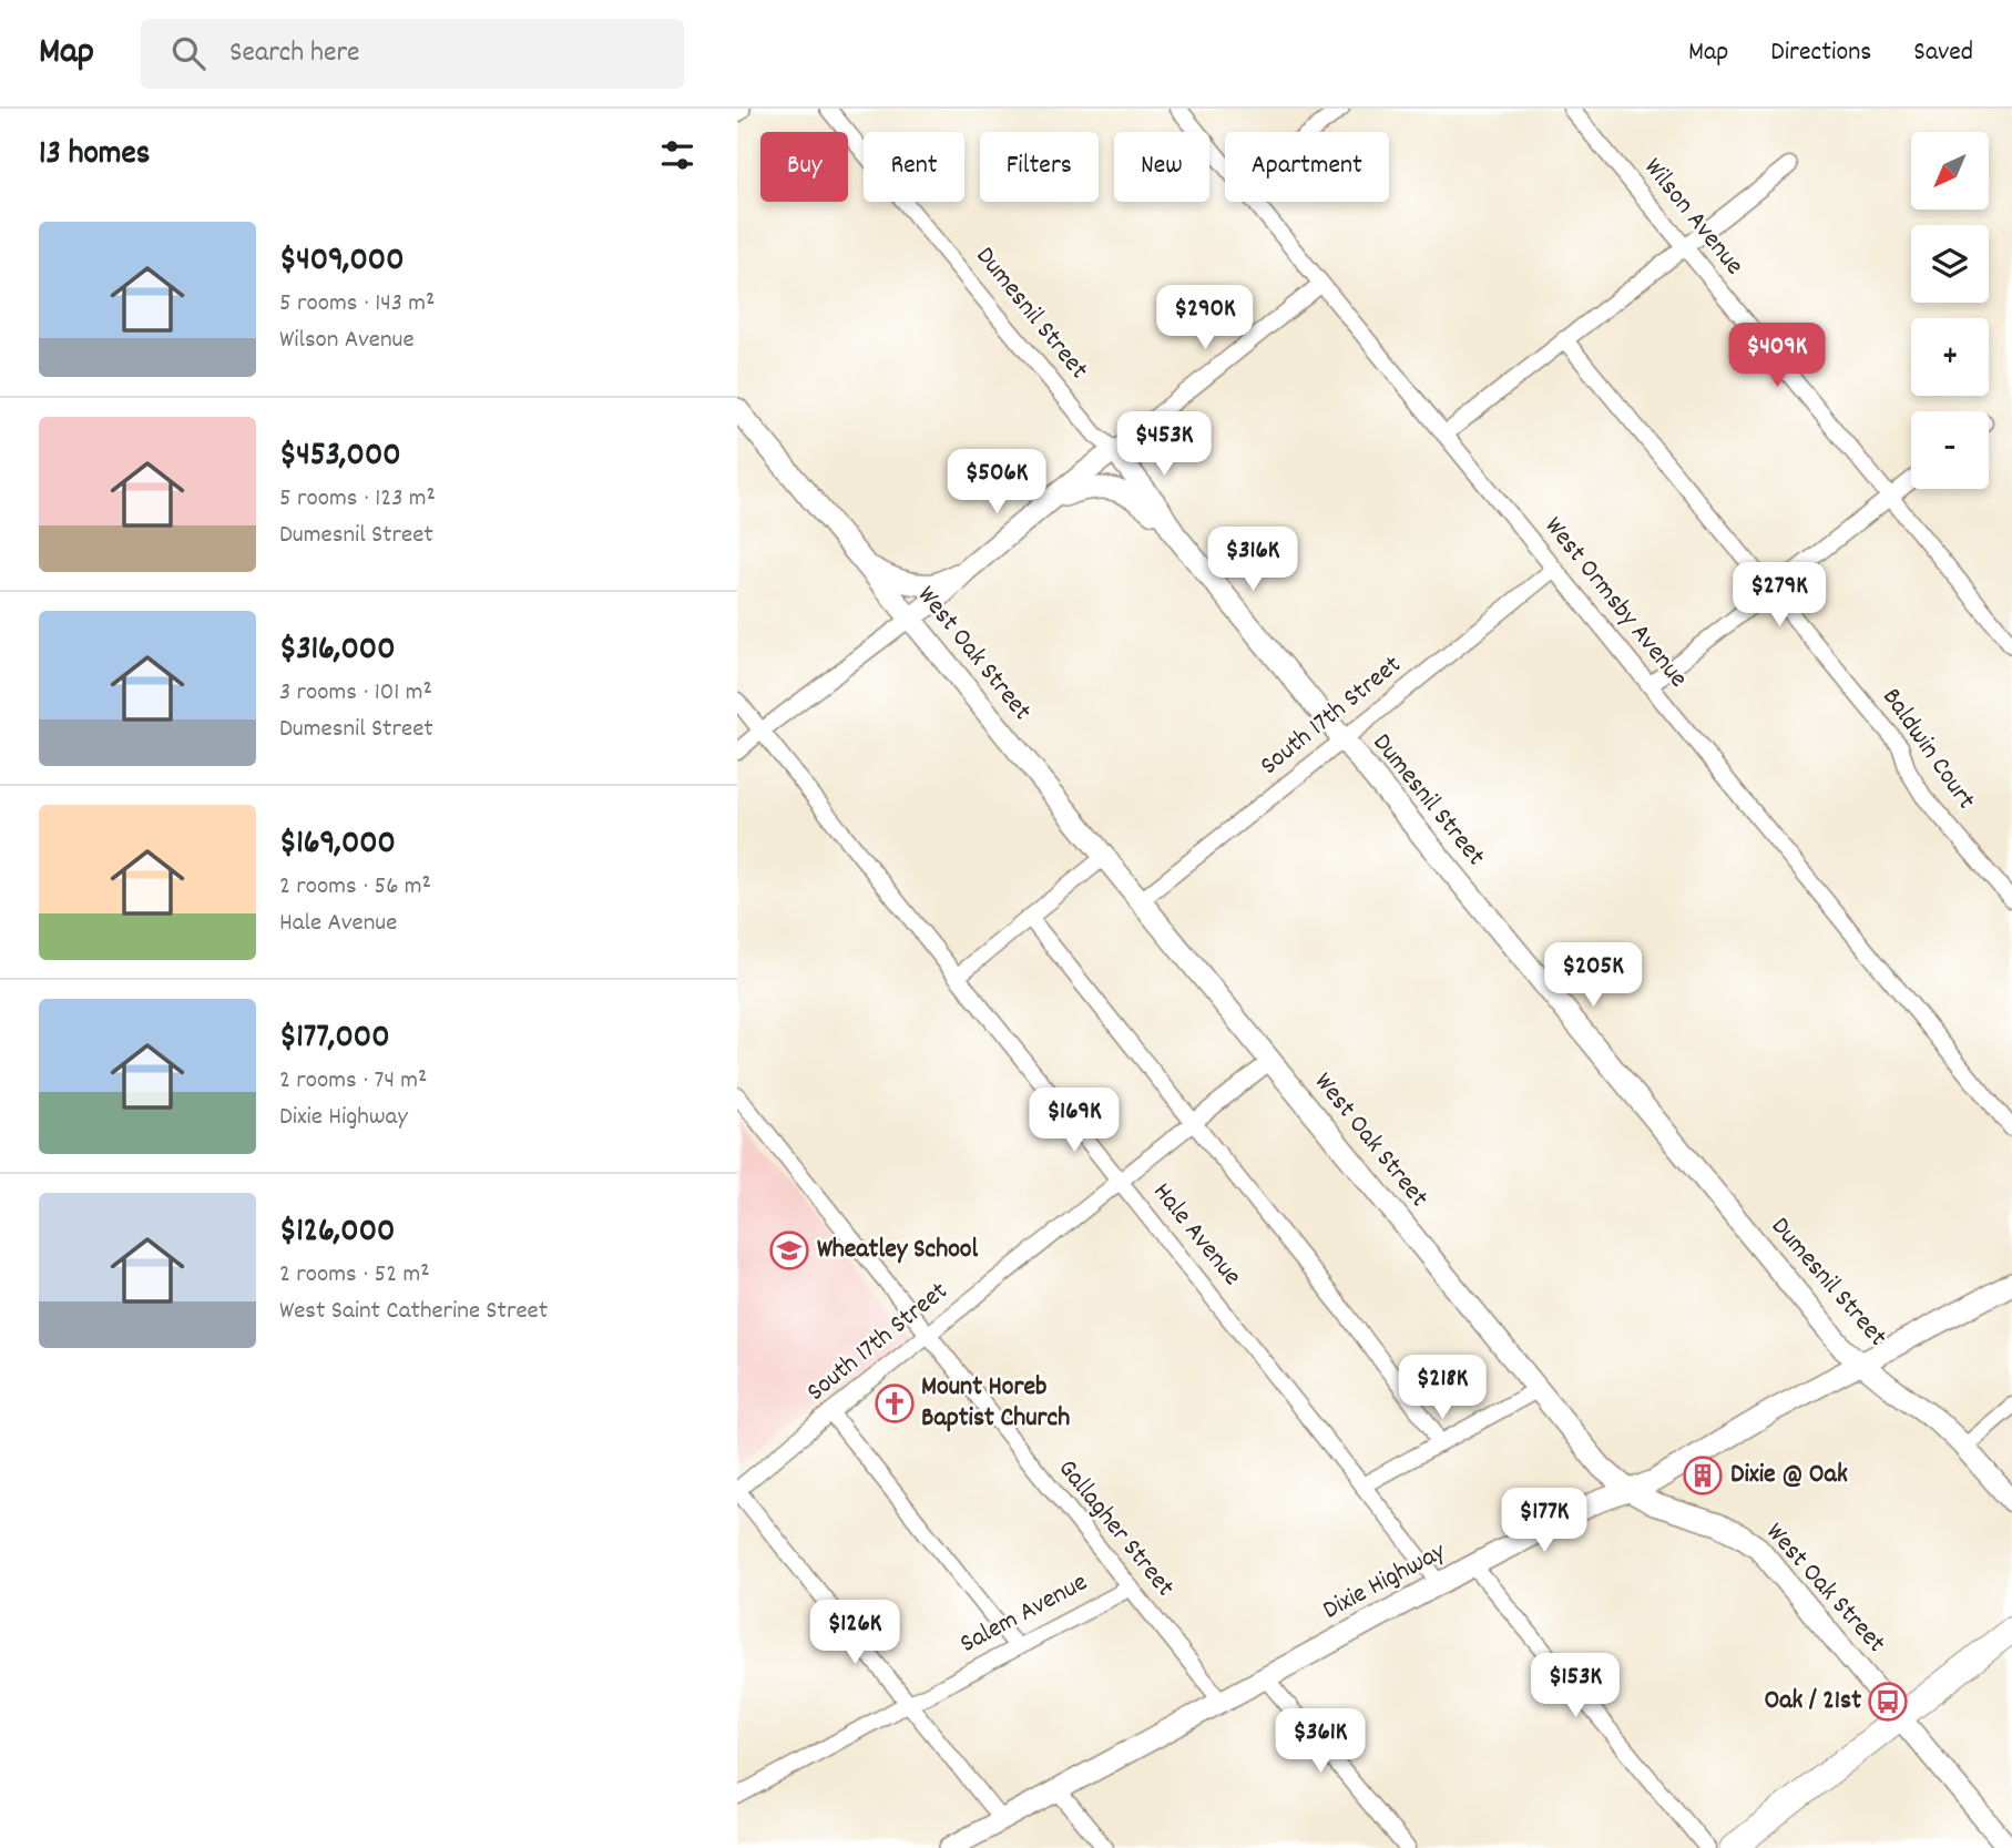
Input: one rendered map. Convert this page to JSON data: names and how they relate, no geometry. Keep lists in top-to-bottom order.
{
  "streets": {
    "main road": ["Dumesnil Street", "West Oak Street", "Dixie Highway"],
    "street": [
      "Wilson Avenue",
      "West Ormsby Avenue",
      "South 17th Street",
      "Baldwin Court",
      "Hale Avenue",
      "Gallagher Street",
      "Salem Avenue"
    ]
  },
  "crossings": [
    ["Dumesnil Street", "South 17th Street"],
    ["Dumesnil Street", "Dixie Highway"],
    ["West Ormsby Avenue", "South 17th Street"],
    ["West Oak Street", "South 17th Street"],
    ["West Oak Street", "Dixie Highway"],
    ["South 17th Street", "Hale Avenue"],
    ["South 17th Street", "Gallagher Street"],
    ["Hale Avenue", "Dixie Highway"],
    ["Gallagher Street", "Dixie Highway"],
    ["Gallagher Street", "Salem Avenue"]
  ],
  "places": {
    "school or university": ["Wheatley School"],
    "church": ["Mount Horeb Baptist Church"],
    "building": ["Dixie @ Oak"],
    "bus stop": ["Oak / 21st"]
  },
  "north": "bottom left",
  "page": {
    "header": "Map",
    "search": "Search here",
    "nav": ["Map", "Directions", "Saved"],
    "heading": "13 homes",
    "map_buttons": ["+", "−"],
    "chip": [
      "Buy",
      "Rent",
      "Filters",
      "New",
      "Apartment"
    ],
    "list": [
      {
        "name": "$409,000",
        "note": "5 rooms · 143 m² · Wilson Avenue"
      },
      {
        "name": "$453,000",
        "note": "5 rooms · 123 m² · Dumesnil Street"
      },
      {
        "name": "$316,000",
        "note": "3 rooms · 101 m² · Dumesnil Street"
      },
      {
        "name": "$169,000",
        "note": "2 rooms · 56 m² · Hale Avenue"
      },
      {
        "name": "$177,000",
        "note": "2 rooms · 74 m² · Dixie Highway"
      },
      {
        "name": "$126,000",
        "note": "2 rooms · 52 m² · West Saint Catherine Street"
      }
    ],
    "price": [
      "$290K",
      "$409K",
      "$453K",
      "$506K",
      "$316K",
      "$279K",
      "$205K",
      "$169K",
      "$218K",
      "$177K",
      "$126K",
      "$153K",
      "$361K"
    ]
  }
}
